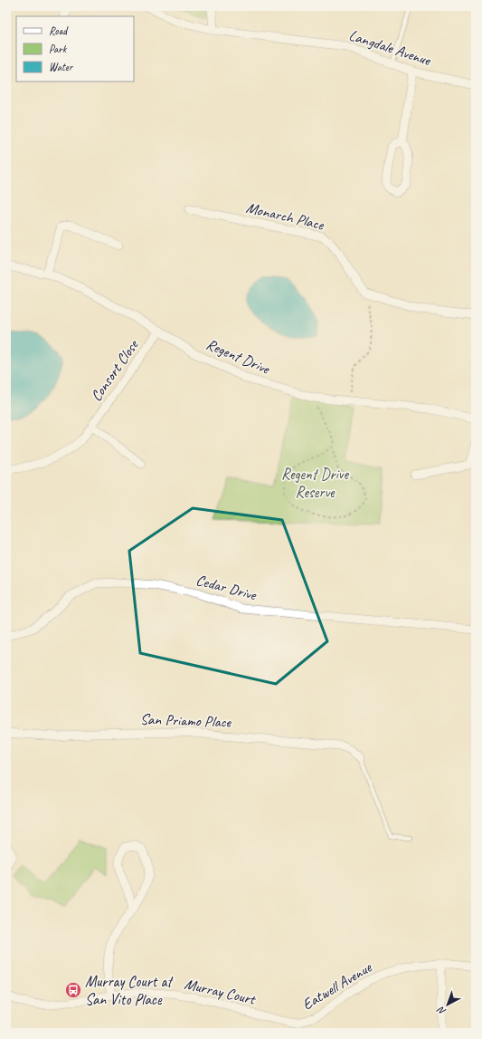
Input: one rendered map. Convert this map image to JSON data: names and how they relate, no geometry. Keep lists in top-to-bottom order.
{
  "streets": {
    "street": [
      "Langdale Avenue",
      "Monarch Place",
      "Regent Drive",
      "Consort Close",
      "Cedar Drive",
      "San Priamo Place",
      "Eatwell Avenue",
      "Murray Court"
    ]
  },
  "crossings": [
    ["Regent Drive", "Consort Close"],
    ["Eatwell Avenue", "Murray Court"]
  ],
  "parks": ["Regent Drive Reserve"],
  "places": {
    "bus stop": ["Murray Court at San Vito Place"]
  },
  "legend": ["Road", "Park", "Water"],
  "north": "bottom left"
}
